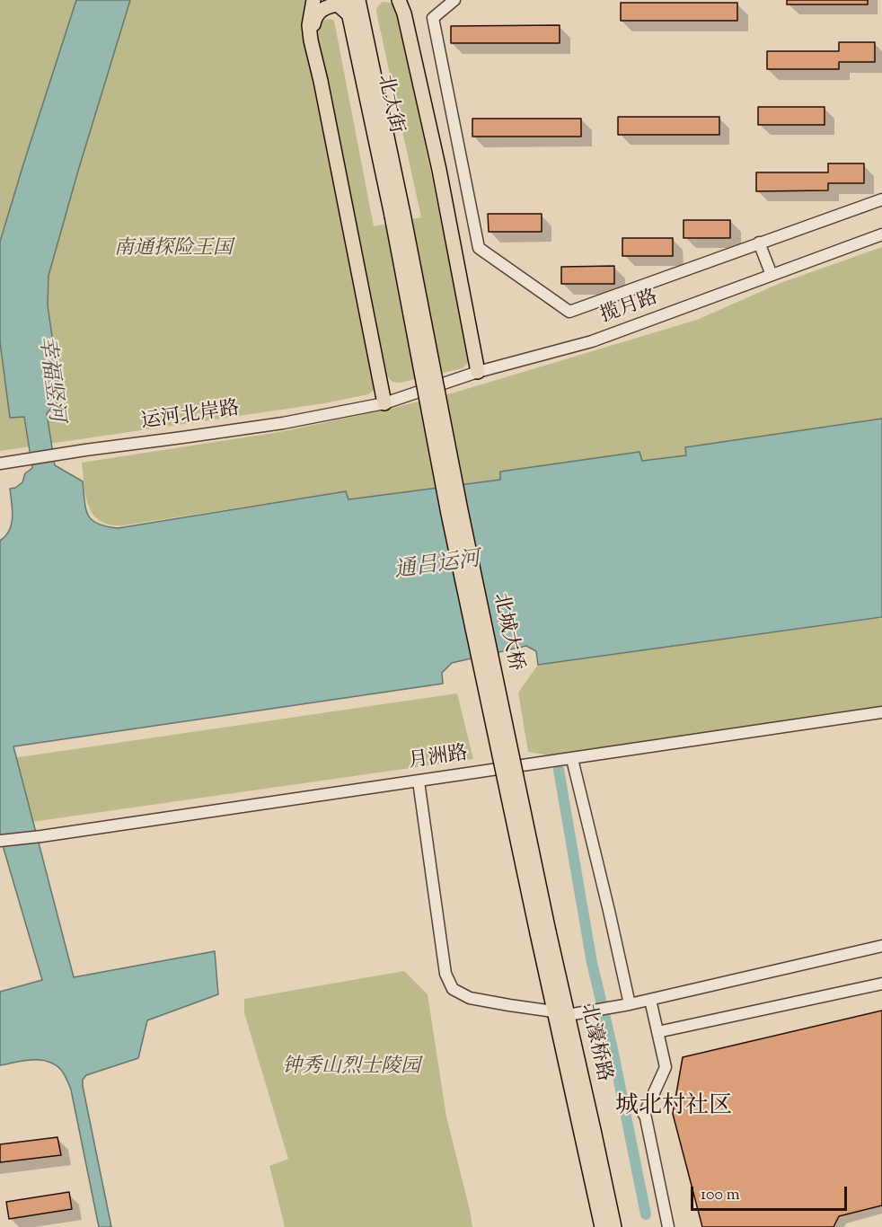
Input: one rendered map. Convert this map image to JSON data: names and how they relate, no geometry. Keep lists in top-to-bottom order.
{
  "streets": {
    "main road": ["北大街", "北城大桥", "北濠桥路"],
    "street": ["揽月路", "运河北岸路", "月洲路"]
  },
  "crossings": [
    ["北大街", "北城大桥"],
    ["揽月路", "运河北岸路"],
    ["北城大桥", "北濠桥路"]
  ],
  "districts": ["城北村社区"],
  "water": ["幸福竖河", "通吕运河"],
  "parks": ["南通探险王国", "钟秀山烈士陵园"],
  "scale_bar": "100 m"
}
